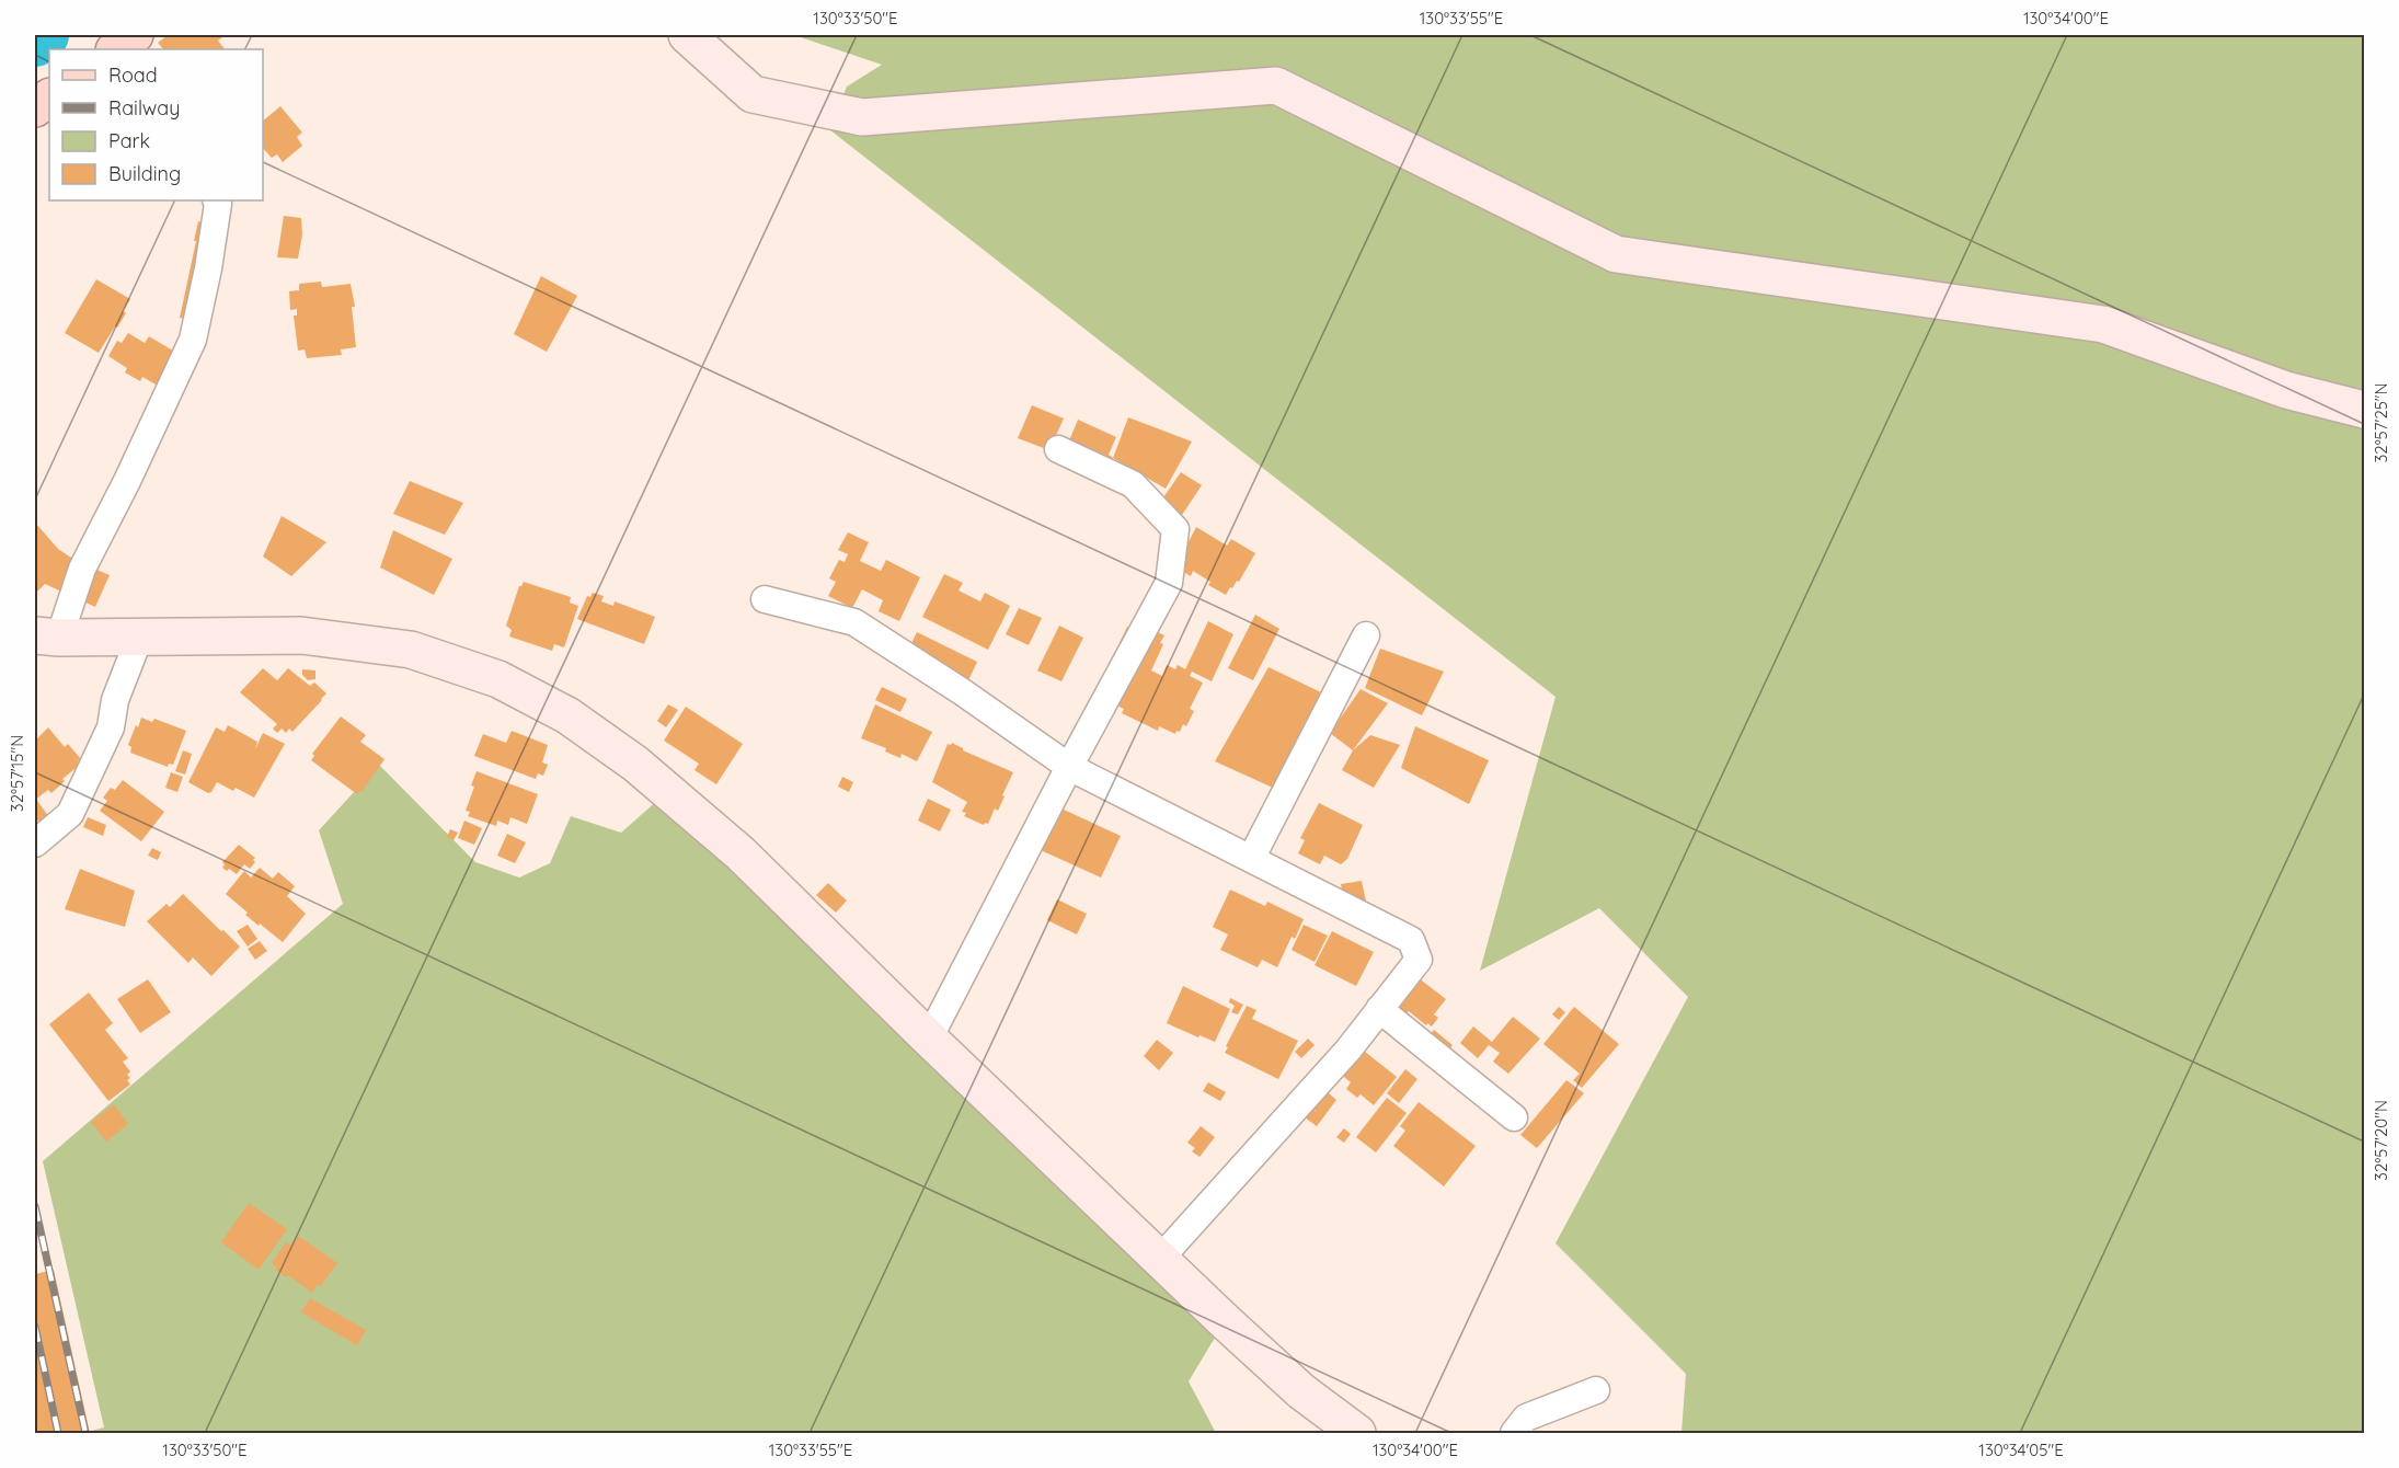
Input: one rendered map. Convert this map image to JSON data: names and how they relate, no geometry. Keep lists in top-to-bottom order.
{
  "legend": [
    "Road",
    "Railway",
    "Park",
    "Building"
  ],
  "coordinates": [
    "130°33'50\"E",
    "130°33'55\"E",
    "130°34'00\"E",
    "32°57'25\"N",
    "32°57'15\"N",
    "32°57'20\"N",
    "130°34'05\"E"
  ]
}
